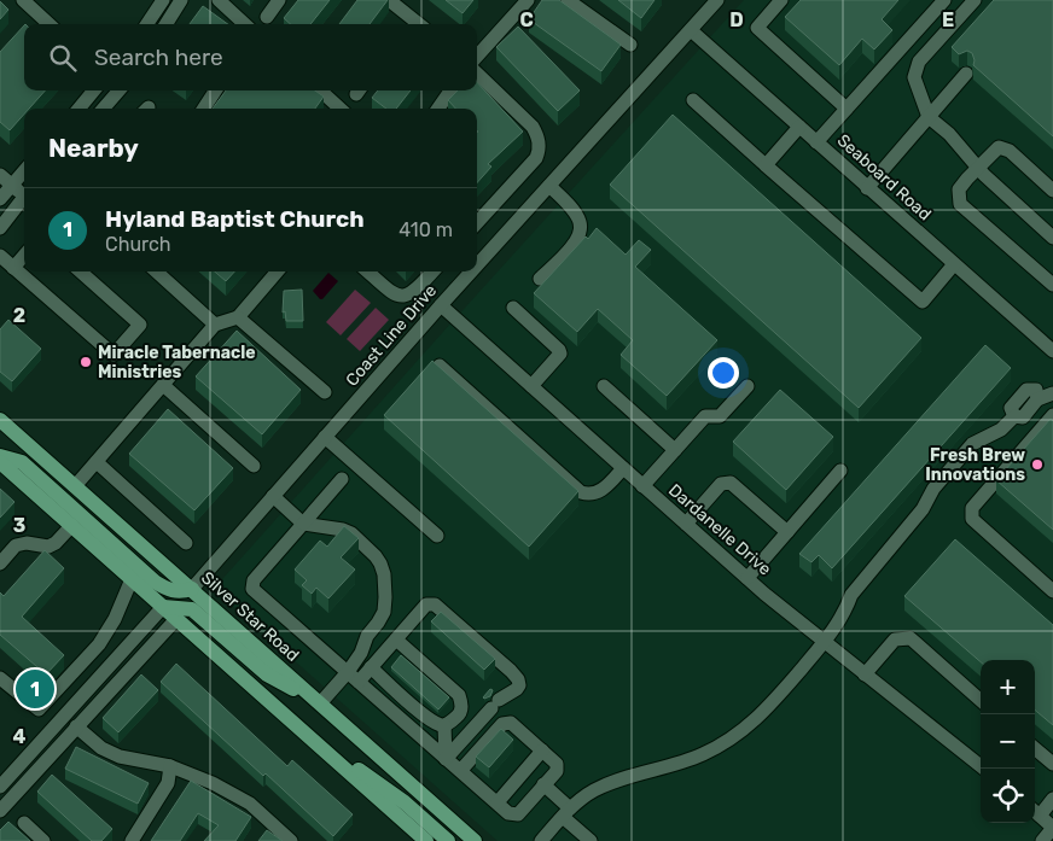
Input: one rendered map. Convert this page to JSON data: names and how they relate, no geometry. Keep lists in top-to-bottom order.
{
  "streets": {
    "main road": ["Silver Star Road"],
    "street": ["Seaboard Road", "Coast Line Drive", "Dardanelle Drive"]
  },
  "crossings": [
    ["Seaboard Road", "Coast Line Drive"],
    ["Coast Line Drive", "Dardanelle Drive"],
    ["Coast Line Drive", "Silver Star Road"]
  ],
  "places": ["Miracle Tabernacle Ministries", "Fresh Brew Innovations"],
  "page": {
    "search": "Search here",
    "heading": "Nearby",
    "list": [
      {
        "mark": "1",
        "name": "Hyland Baptist Church",
        "note": "Church",
        "value": "410 m"
      }
    ],
    "map_buttons": ["+", "−"],
    "pins": "1"
  },
  "grid": {
    "columns": ["C", "D", "E"],
    "rows": ["2", "3", "4"]
  }
}
